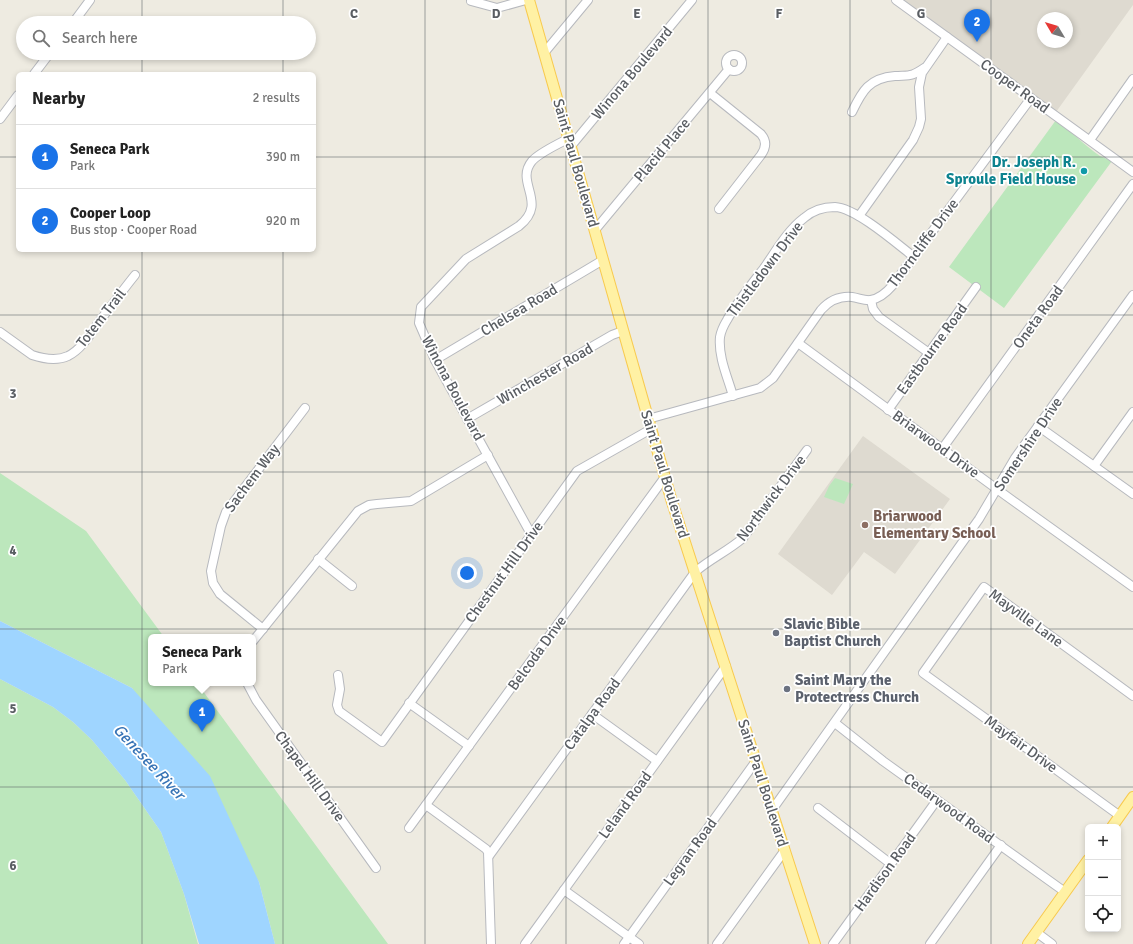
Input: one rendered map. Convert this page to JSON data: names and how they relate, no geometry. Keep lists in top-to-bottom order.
{
  "streets": {
    "main road": ["Saint Paul Boulevard"],
    "street": [
      "Winona Boulevard",
      "Cooper Road",
      "Placid Place",
      "Thorncliffe Drive",
      "Thistledown Drive",
      "Chelsea Road",
      "Oneta Road",
      "Totem Trail",
      "Eastbourne Road",
      "Winchester Road",
      "Briarwood Drive",
      "Somershire Drive",
      "Sachem Way",
      "Northwick Drive",
      "Chestnut Hill Drive",
      "Mayville Lane",
      "Belcoda Drive",
      "Catalpa Road",
      "Mayfair Drive",
      "Chapel Hill Drive",
      "Leland Road",
      "Cedarwood Road",
      "Legran Road",
      "Hardison Road"
    ]
  },
  "crossings": [
    ["Winona Boulevard", "Saint Paul Boulevard"],
    ["Winona Boulevard", "Chelsea Road"],
    ["Winona Boulevard", "Winchester Road"],
    ["Winona Boulevard", "Chestnut Hill Drive"],
    ["Cooper Road", "Thorncliffe Drive"],
    ["Placid Place", "Saint Paul Boulevard"],
    ["Saint Paul Boulevard", "Chelsea Road"],
    ["Saint Paul Boulevard", "Winchester Road"],
    ["Saint Paul Boulevard", "Somershire Drive"],
    ["Saint Paul Boulevard", "Northwick Drive"],
    ["Saint Paul Boulevard", "Chestnut Hill Drive"],
    ["Saint Paul Boulevard", "Belcoda Drive"],
    ["Saint Paul Boulevard", "Catalpa Road"],
    ["Saint Paul Boulevard", "Leland Road"],
    ["Saint Paul Boulevard", "Legran Road"],
    ["Thorncliffe Drive", "Thistledown Drive"],
    ["Oneta Road", "Briarwood Drive"],
    ["Eastbourne Road", "Briarwood Drive"],
    ["Briarwood Drive", "Somershire Drive"],
    ["Somershire Drive", "Cedarwood Road"],
    ["Northwick Drive", "Catalpa Road"],
    ["Mayville Lane", "Mayfair Drive"],
    ["Cedarwood Road", "Hardison Road"]
  ],
  "water": ["Genesee River"],
  "places": [
    "Dr. Joseph R. Sproule Field House",
    "Briarwood Elementary School",
    "Slavic Bible Baptist Church",
    "Saint Mary the Protectress Church"
  ],
  "north": "top left",
  "page": {
    "pins": ["2", "1"],
    "search": "Search here",
    "heading": ["Nearby", "2 results"],
    "list": [
      {
        "mark": "1",
        "name": "Seneca Park",
        "note": "Park",
        "value": "390 m"
      },
      {
        "mark": "2",
        "name": "Cooper Loop",
        "note": "Bus stop · Cooper Road",
        "value": "920 m"
      }
    ],
    "popup": ["Seneca Park", "Park"],
    "map_buttons": ["+", "−"]
  },
  "grid": {
    "columns": [
      "C",
      "D",
      "E",
      "F",
      "G"
    ],
    "rows": [
      "3",
      "4",
      "5",
      "6"
    ]
  }
}
